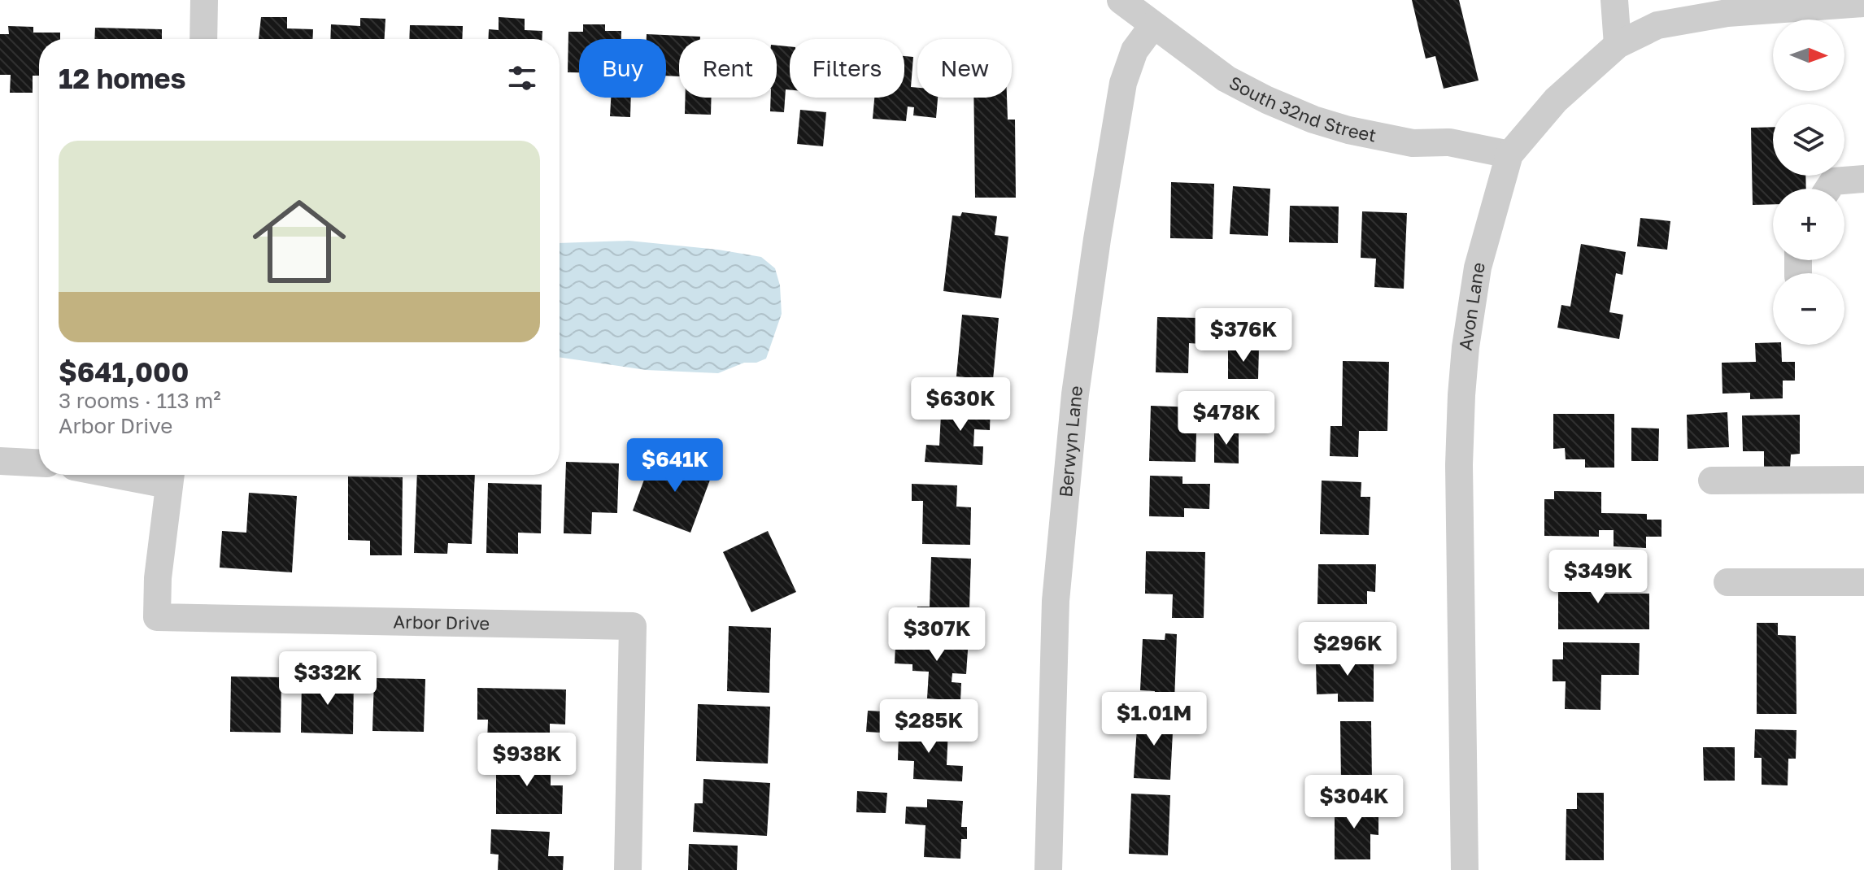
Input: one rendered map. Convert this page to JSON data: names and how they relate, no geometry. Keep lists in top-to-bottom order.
{
  "streets": {
    "street": [
      "South 32nd Street",
      "Avon Lane",
      "Berwyn Lane",
      "Arbor Drive"
    ]
  },
  "crossings": [
    ["South 32nd Street", "Avon Lane"],
    ["South 32nd Street", "Berwyn Lane"]
  ],
  "north": "right",
  "page": {
    "map_buttons": ["+", "−"],
    "chip": [
      "Buy",
      "Rent",
      "Filters",
      "New"
    ],
    "heading": "12 homes",
    "list": [
      {
        "name": "$641,000",
        "note": "3 rooms · 113 m² · Arbor Drive"
      }
    ],
    "price": [
      "$376K",
      "$630K",
      "$478K",
      "$641K",
      "$349K",
      "$307K",
      "$296K",
      "$332K",
      "$1.01M",
      "$285K",
      "$938K",
      "$304K"
    ]
  }
}
